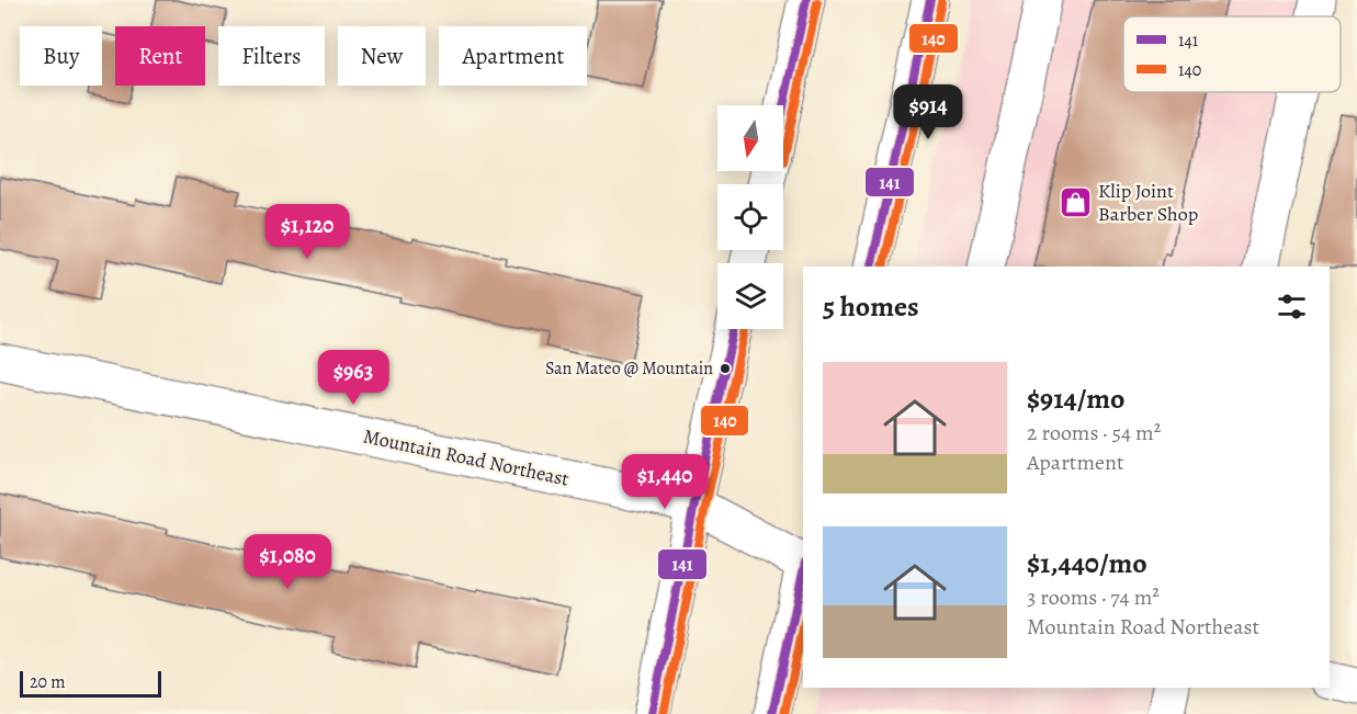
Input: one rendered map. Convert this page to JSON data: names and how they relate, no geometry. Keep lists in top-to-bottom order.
{
  "streets": {
    "main road": ["Mountain Road Northeast"]
  },
  "places": {
    "shop": ["Klip Joint Barber Shop"],
    "other": ["San Mateo @ Mountain"]
  },
  "lines": ["transit line 141", "transit line 140"],
  "legend": ["141", "140"],
  "scale_bar": "20 m",
  "north": "bottom",
  "page": {
    "chip": [
      "Buy",
      "Rent",
      "Filters",
      "New",
      "Apartment"
    ],
    "price": [
      "$914",
      "$1,120",
      "$963",
      "$1,440",
      "$1,080"
    ],
    "heading": "5 homes",
    "list": [
      {
        "name": "$914/mo",
        "note": "2 rooms · 54 m² · Apartment"
      },
      {
        "name": "$1,440/mo",
        "note": "3 rooms · 74 m² · Mountain Road Northeast"
      }
    ],
    "scale": "20 m"
  }
}
